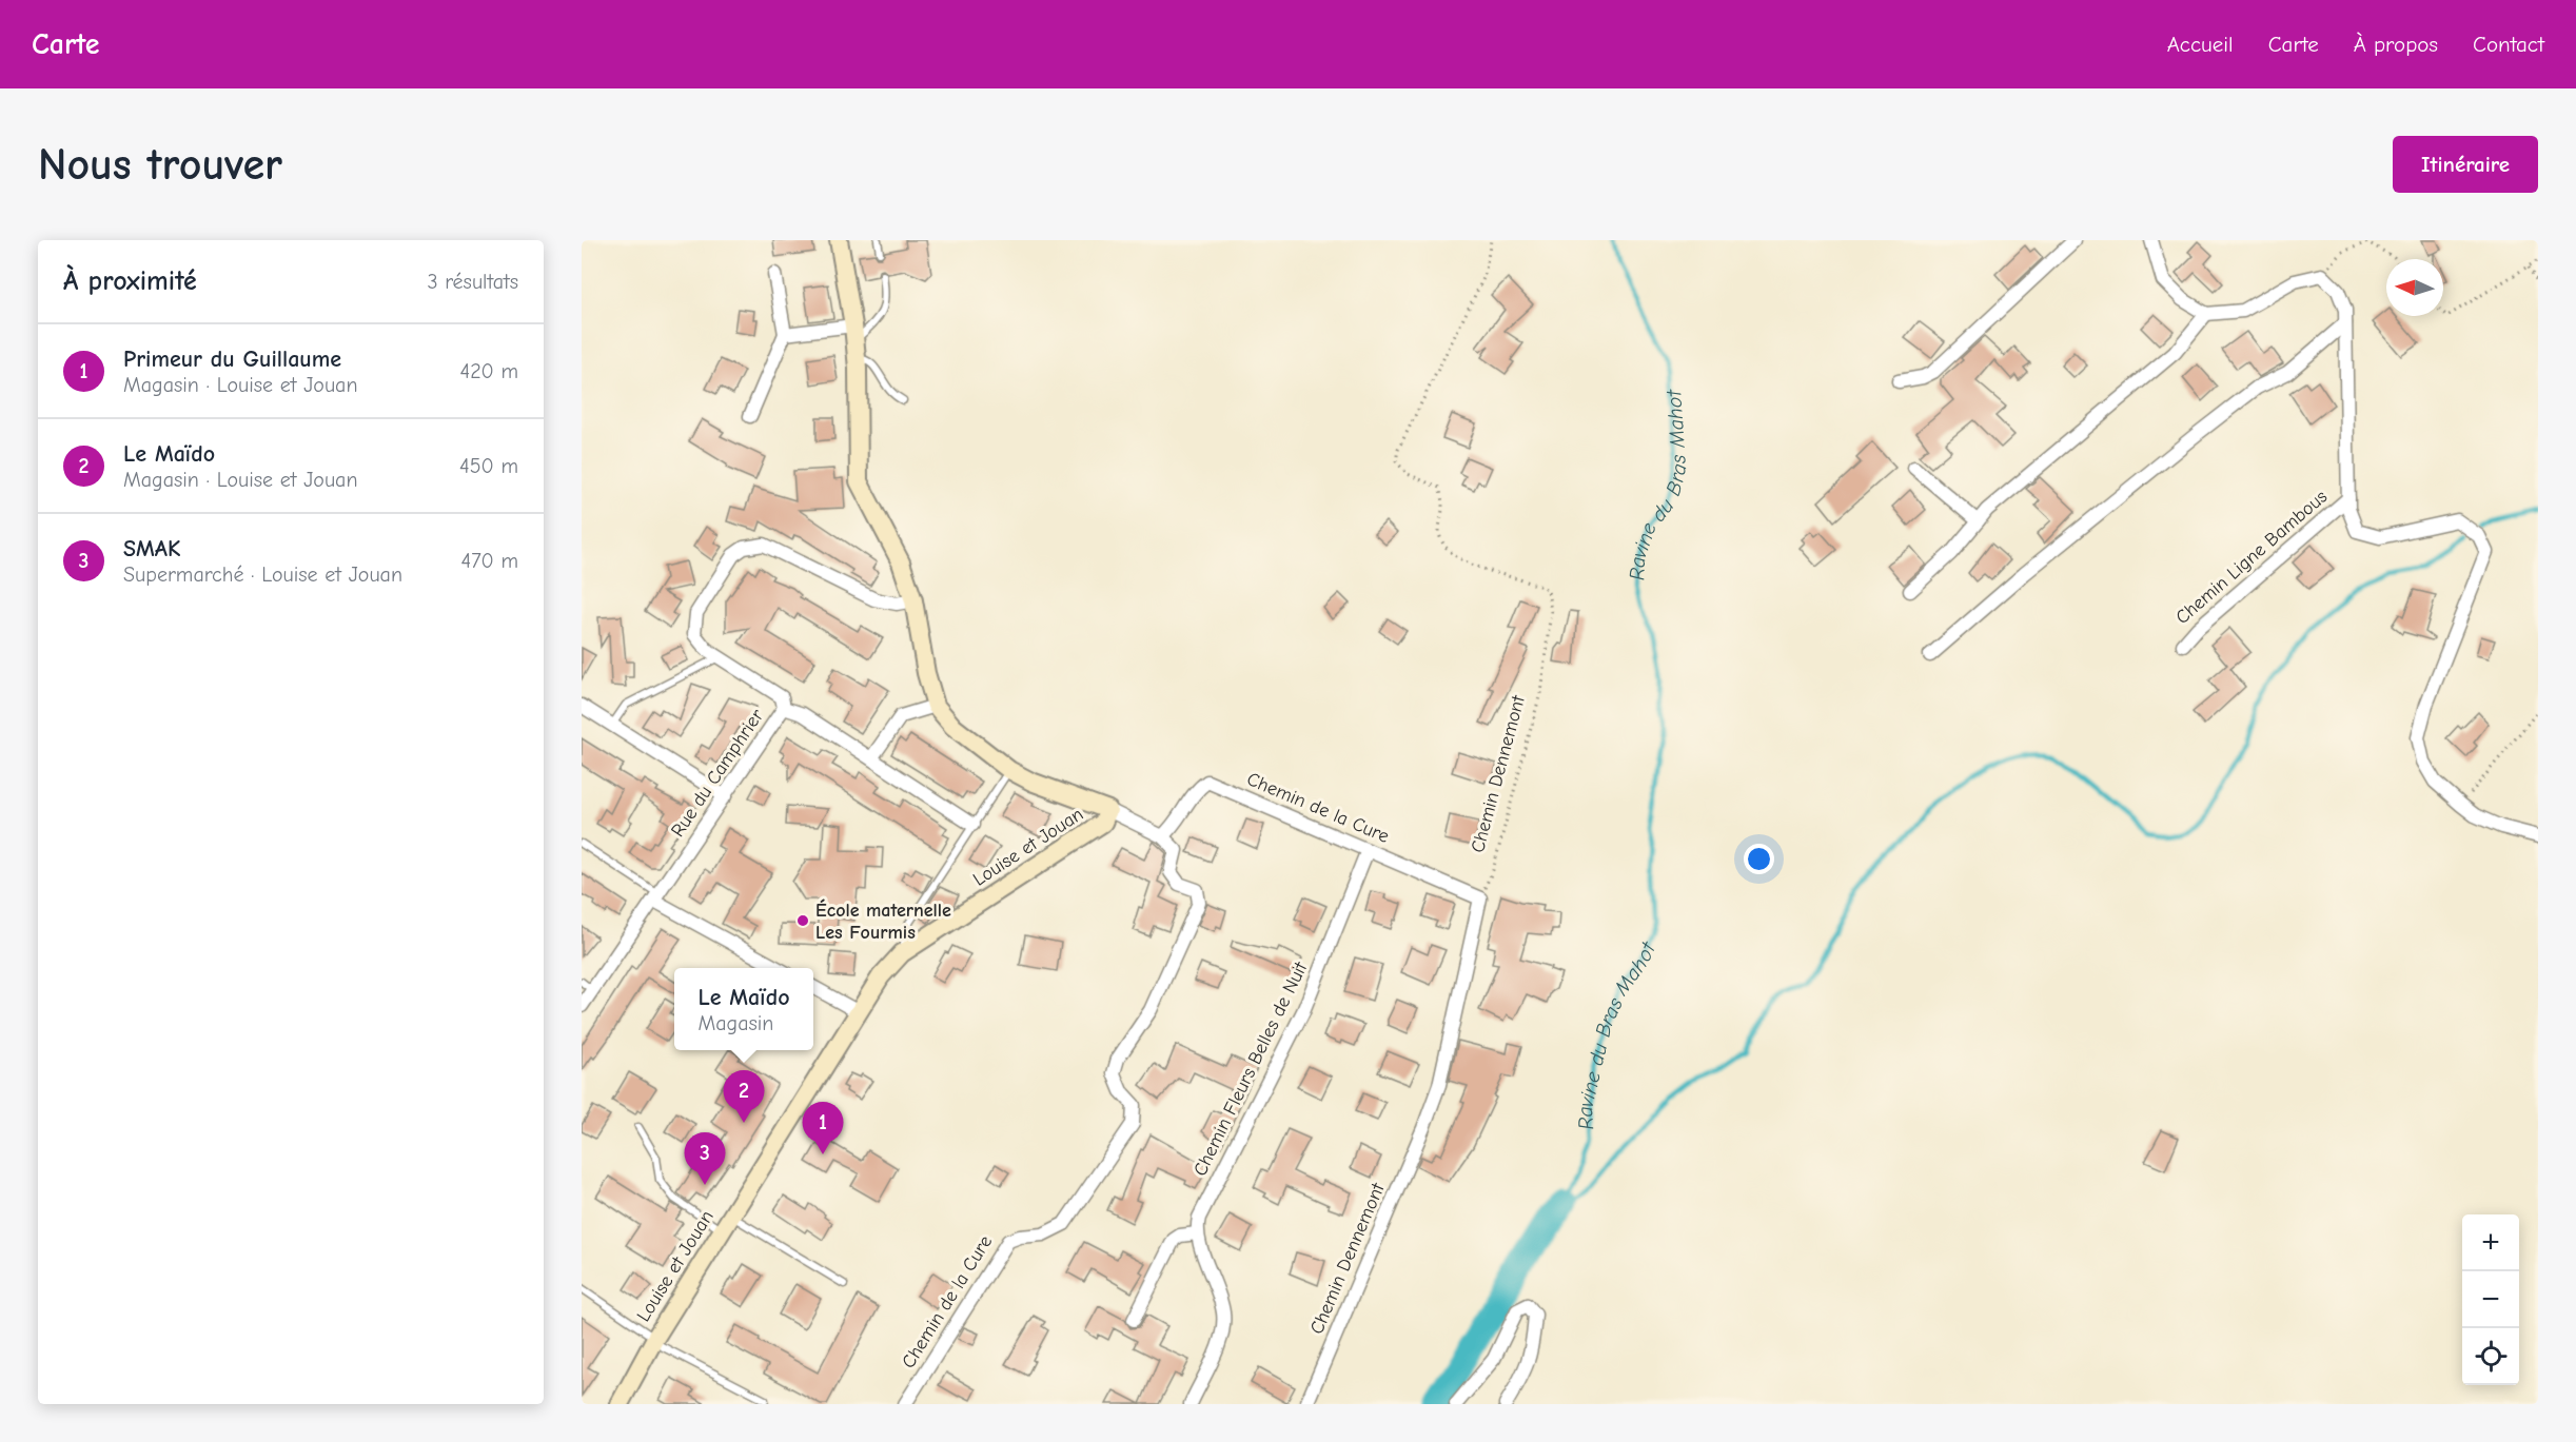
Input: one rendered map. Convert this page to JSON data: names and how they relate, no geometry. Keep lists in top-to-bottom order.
{
  "streets": {
    "main road": ["Louise et Jouan"],
    "street": [
      "Chemin Ligne Bambous",
      "Rue du Camphrier",
      "Chemin Dennemont",
      "Chemin de la Cure",
      "Chemin Fleurs Belles de Nuit"
    ]
  },
  "crossings": [
    ["Chemin Dennemont", "Chemin de la Cure"],
    ["Chemin de la Cure", "Chemin Fleurs Belles de Nuit"]
  ],
  "water": ["Ravine du Bras Mahot"],
  "places": ["École maternelle Les Fourmis"],
  "north": "left",
  "page": {
    "header": "Carte",
    "nav": [
      "Accueil",
      "Carte",
      "À propos",
      "Contact"
    ],
    "buttons": "Itinéraire",
    "title": "Nous trouver",
    "heading": ["À proximité", "3 résultats"],
    "list": [
      {
        "mark": "1",
        "name": "Primeur du Guillaume",
        "note": "Magasin · Louise et Jouan",
        "value": "420 m"
      },
      {
        "mark": "2",
        "name": "Le Maïdo",
        "note": "Magasin · Louise et Jouan",
        "value": "450 m"
      },
      {
        "mark": "3",
        "name": "SMAK",
        "note": "Supermarché · Louise et Jouan",
        "value": "470 m"
      }
    ],
    "popup": ["Le Maïdo", "Magasin"],
    "pins": ["2", "1", "3"],
    "map_buttons": ["+", "−"]
  }
}
